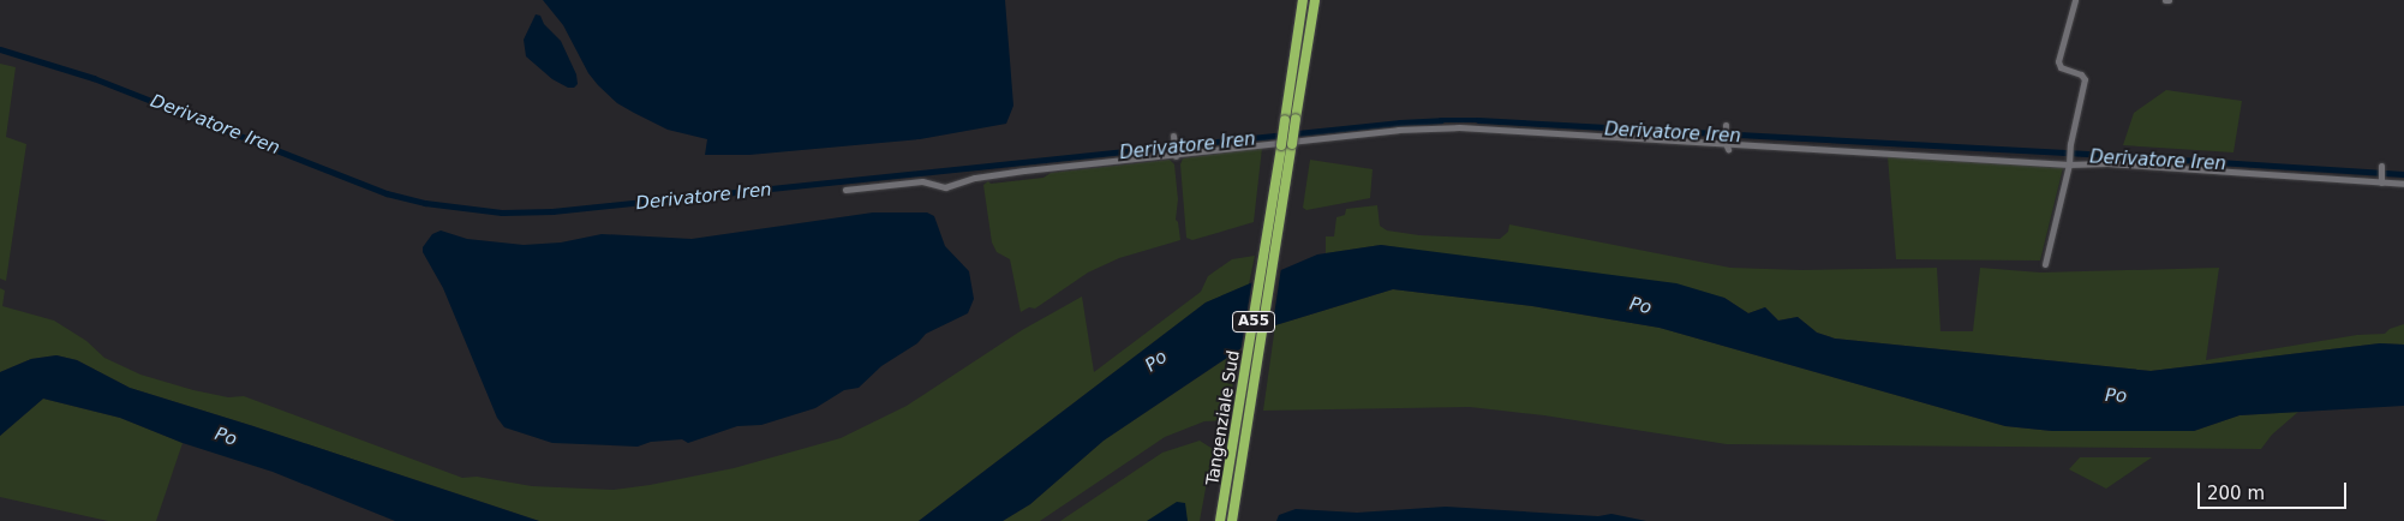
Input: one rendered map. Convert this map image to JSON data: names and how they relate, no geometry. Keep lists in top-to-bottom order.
{
  "streets": {
    "highway": ["A55", "Tangenziale Sud"]
  },
  "water": ["Derivatore Iren", "Po"],
  "scale_bar": "200 m"
}
